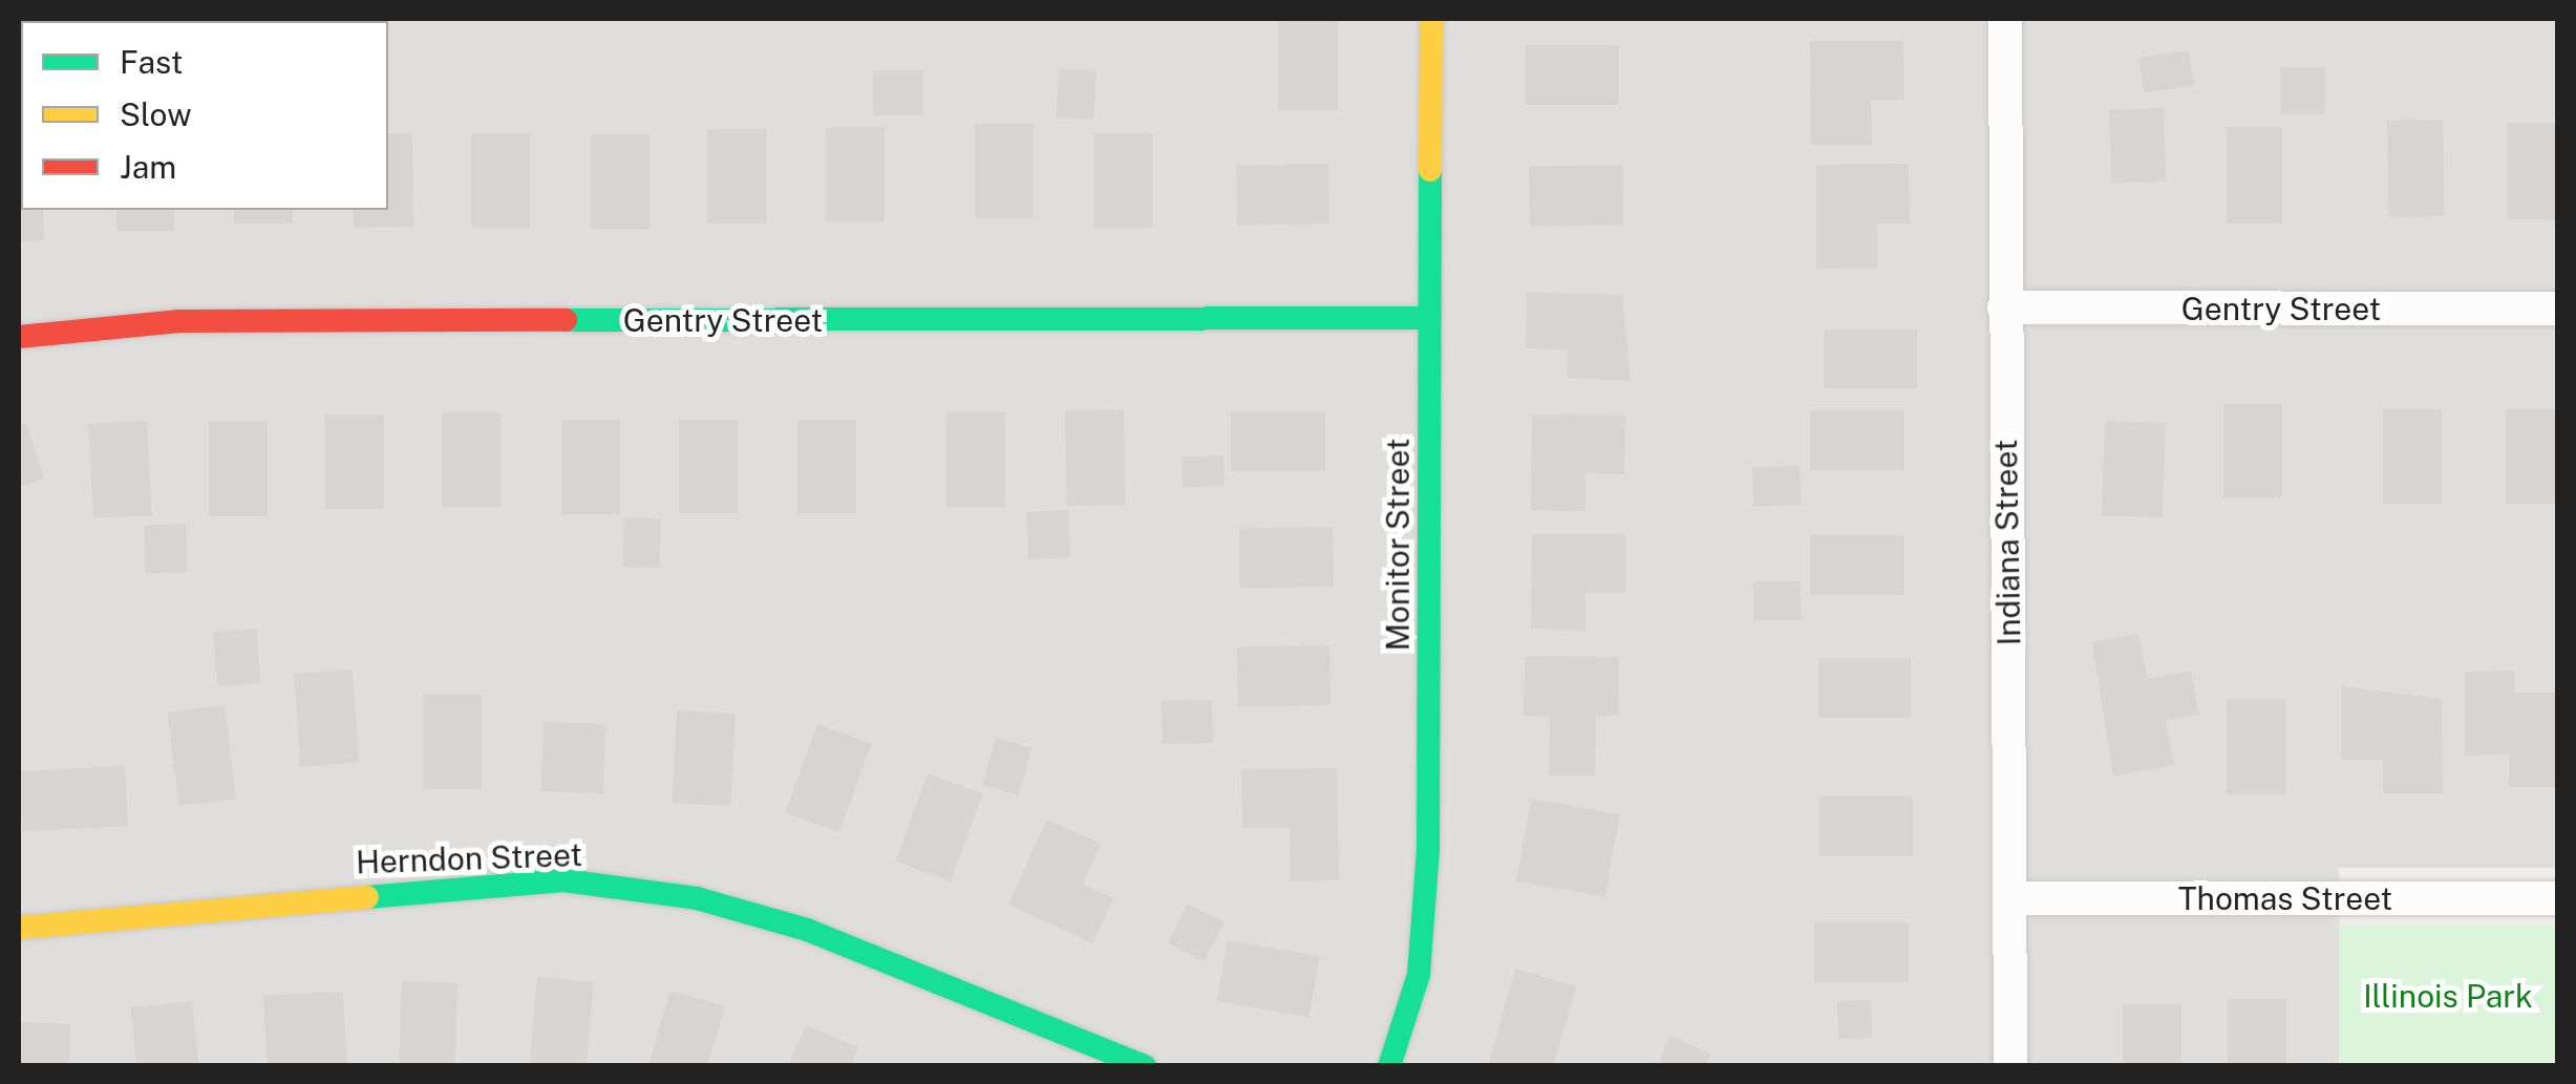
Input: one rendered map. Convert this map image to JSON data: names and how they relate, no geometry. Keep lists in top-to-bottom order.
{
  "streets": {
    "street": [
      "Gentry Street",
      "Indiana Street",
      "Monitor Street",
      "Herndon Street",
      "Thomas Street"
    ]
  },
  "crossings": [
    ["Gentry Street", "Indiana Street"],
    ["Gentry Street", "Monitor Street"],
    ["Indiana Street", "Thomas Street"]
  ],
  "parks": ["Illinois Park"],
  "legend": ["Fast", "Slow", "Jam"]
}
